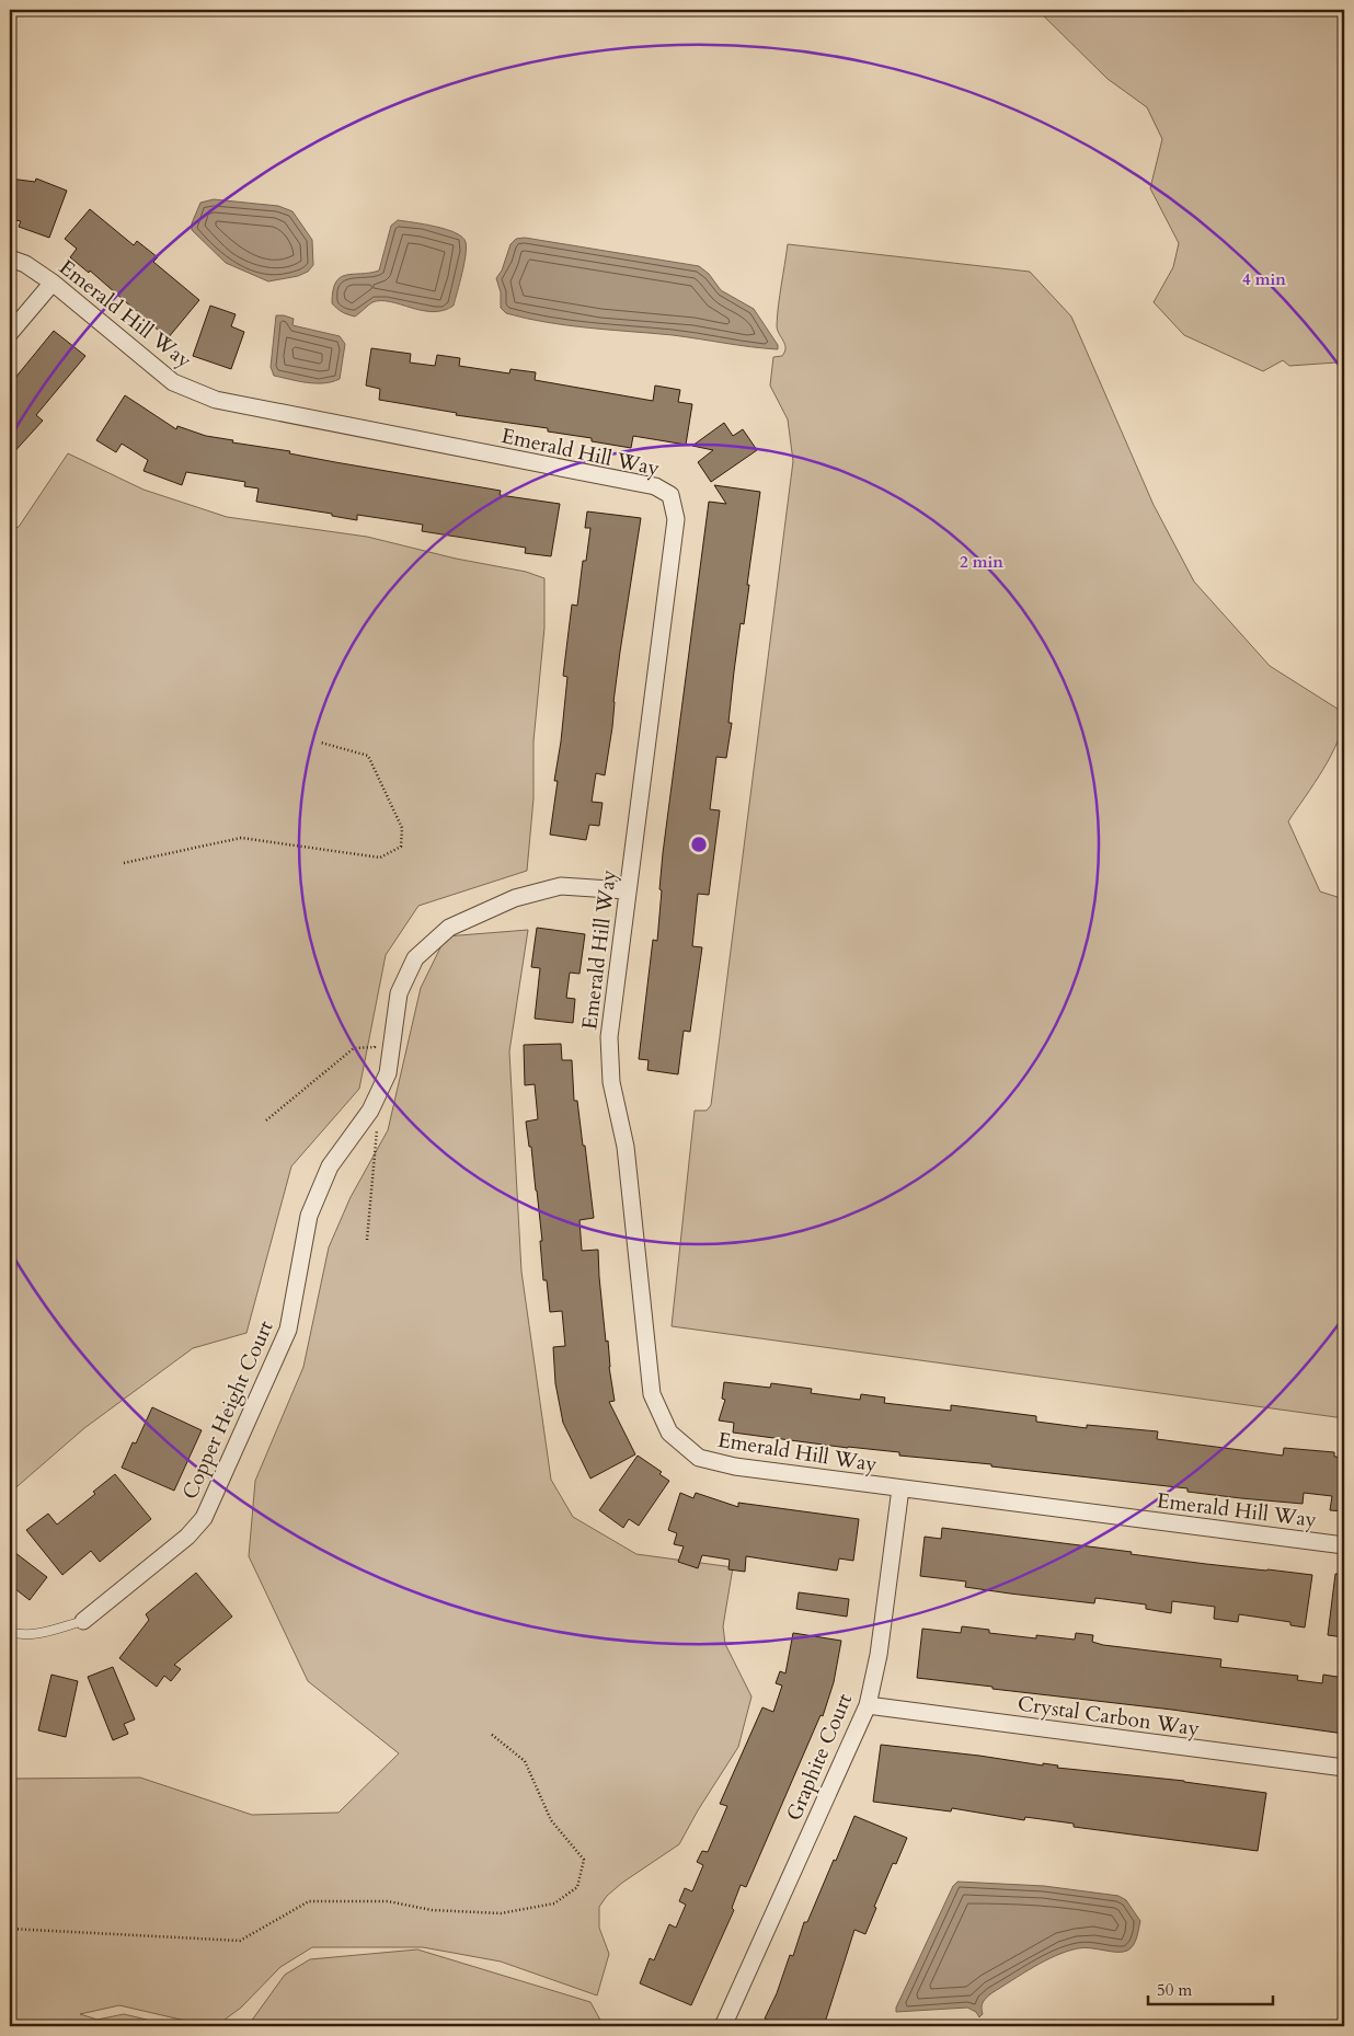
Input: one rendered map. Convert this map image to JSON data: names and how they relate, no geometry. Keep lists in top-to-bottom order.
{
  "streets": {
    "street": [
      "Emerald Hill Way",
      "Copper Height Court",
      "Crystal Carbon Way",
      "Graphite Court"
    ]
  },
  "crossings": [
    ["Emerald Hill Way", "Copper Height Court"],
    ["Emerald Hill Way", "Graphite Court"],
    ["Crystal Carbon Way", "Graphite Court"]
  ],
  "scale_bar": "50 m",
  "rings": ["4 min", "2 min"]
}
